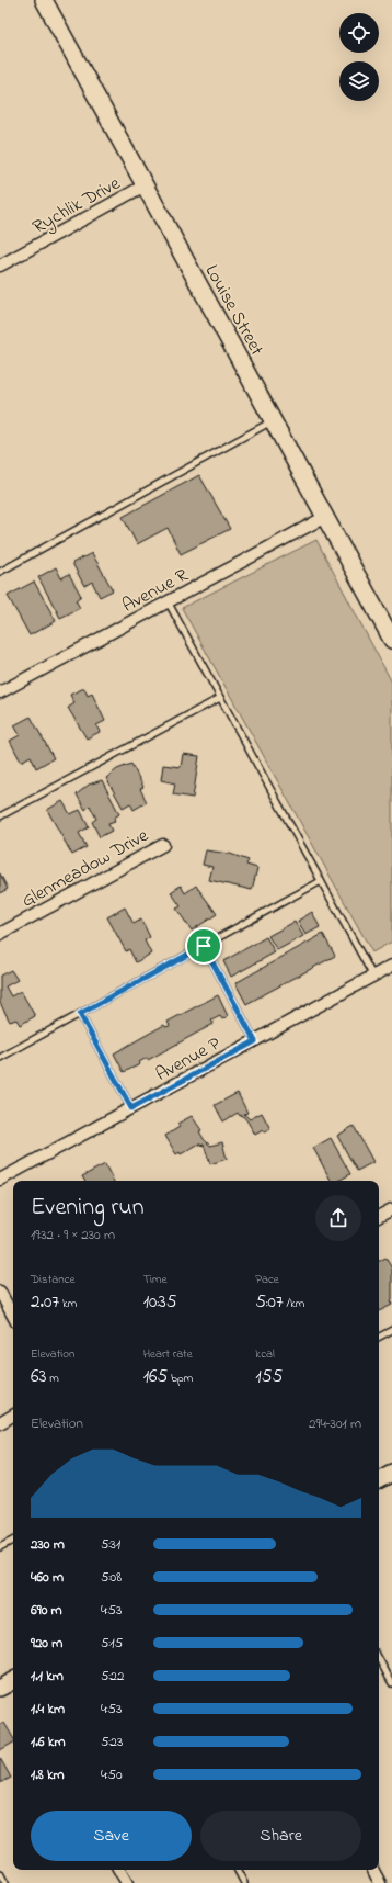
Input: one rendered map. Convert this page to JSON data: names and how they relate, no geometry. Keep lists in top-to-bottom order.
{
  "streets": {
    "street": [
      "Rychlik Drive",
      "Louise Street",
      "Avenue R",
      "Glenmeadow Drive",
      "Avenue P"
    ]
  },
  "crossings": [
    ["Rychlik Drive", "Louise Street"],
    ["Louise Street", "Avenue R"]
  ],
  "page": {
    "heading": ["Evening run", "19:32 · 9 × 230 m"],
    "stats": [
      ["Distance", "2.07 km"],
      ["Time", "10:35"],
      ["Pace", "5:07 /km"],
      ["Elevation", "63 m"],
      ["Heart rate", "165 bpm"],
      ["kcal", "155"]
    ],
    "chart": ["Elevation", "294–301 m"],
    "list": [
      {
        "name": "230 m",
        "note": "5:31"
      },
      {
        "name": "460 m",
        "note": "5:08"
      },
      {
        "name": "690 m",
        "note": "4:53"
      },
      {
        "name": "920 m",
        "note": "5:15"
      },
      {
        "name": "1.1 km",
        "note": "5:22"
      },
      {
        "name": "1.4 km",
        "note": "4:53"
      },
      {
        "name": "1.6 km",
        "note": "5:23"
      },
      {
        "name": "1.8 km",
        "note": "4:50"
      }
    ],
    "buttons": ["Save", "Share"]
  }
}
